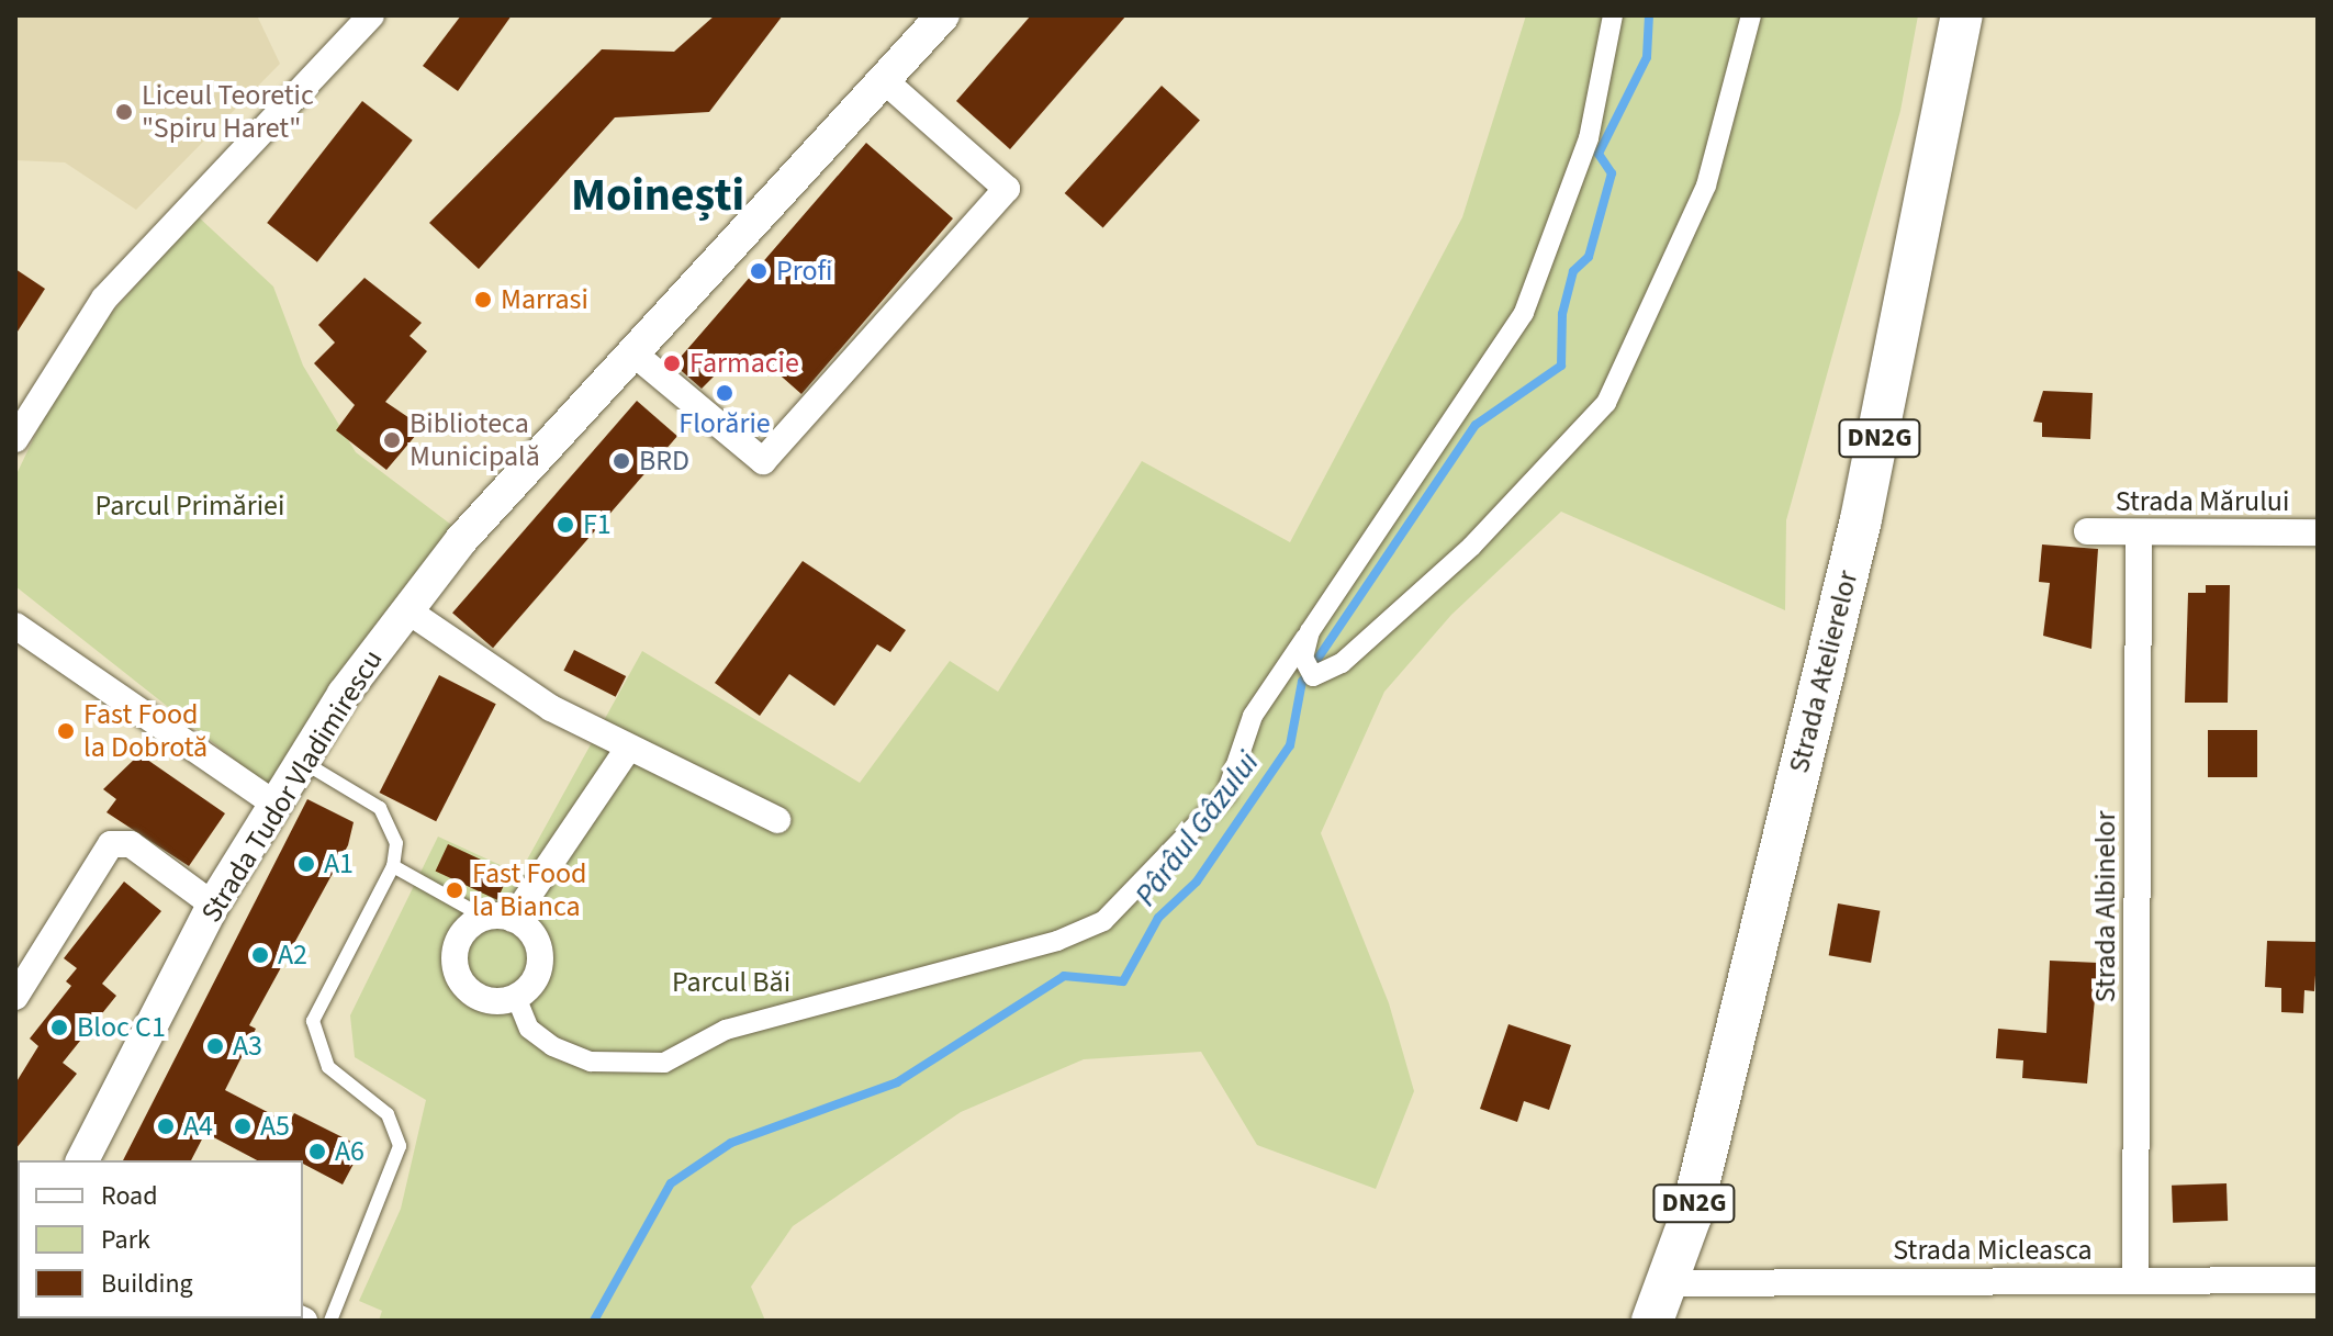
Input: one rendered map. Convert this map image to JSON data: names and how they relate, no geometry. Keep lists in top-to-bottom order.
{
  "streets": {
    "main road": ["DN2G", "Strada Atelierelor"],
    "street": [
      "Strada Mărului",
      "Strada Tudor Vladimirescu",
      "Strada Albinelor",
      "Strada Micleasca"
    ]
  },
  "crossings": [
    ["Strada Mărului", "Strada Albinelor"],
    ["Strada Atelierelor", "Strada Micleasca"],
    ["Strada Albinelor", "Strada Micleasca"]
  ],
  "districts": ["Moinești"],
  "water": ["Pârâul Gâzului"],
  "parks": ["Parcul Primăriei", "Parcul Băi"],
  "places": [
    "Liceul Teoretic \"Spiru Haret\"",
    "Profi",
    "Marrasi",
    "Farmacie",
    "Florărie",
    "Biblioteca Municipală",
    "BRD",
    "F1",
    "Fast Food la Dobrotă",
    "A1",
    "Fast Food la Bianca",
    "A2",
    "Bloc C1",
    "A3",
    "A4",
    "A5",
    "A6"
  ],
  "legend": ["Road", "Park", "Building"]
}
